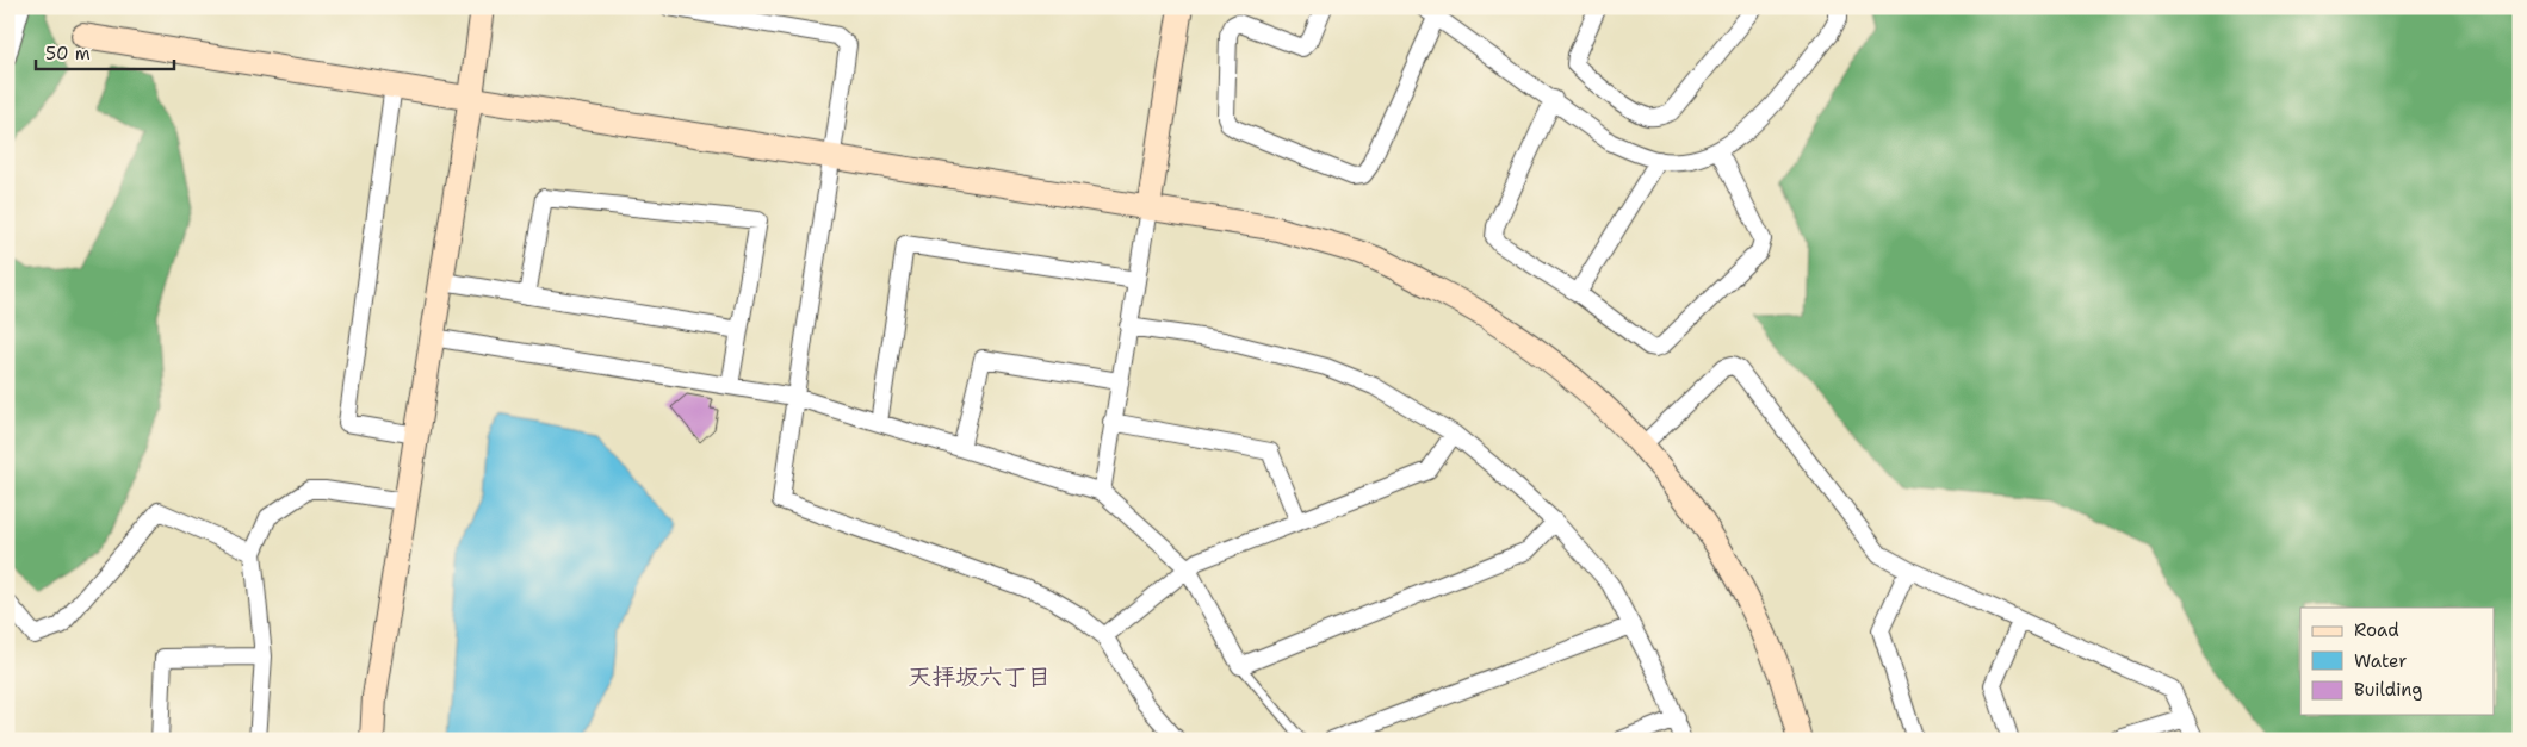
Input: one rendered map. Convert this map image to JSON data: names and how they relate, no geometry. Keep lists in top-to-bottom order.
{
  "districts": ["天拝坂六丁目"],
  "legend": ["Road", "Water", "Building"],
  "scale_bar": "50 m"
}
